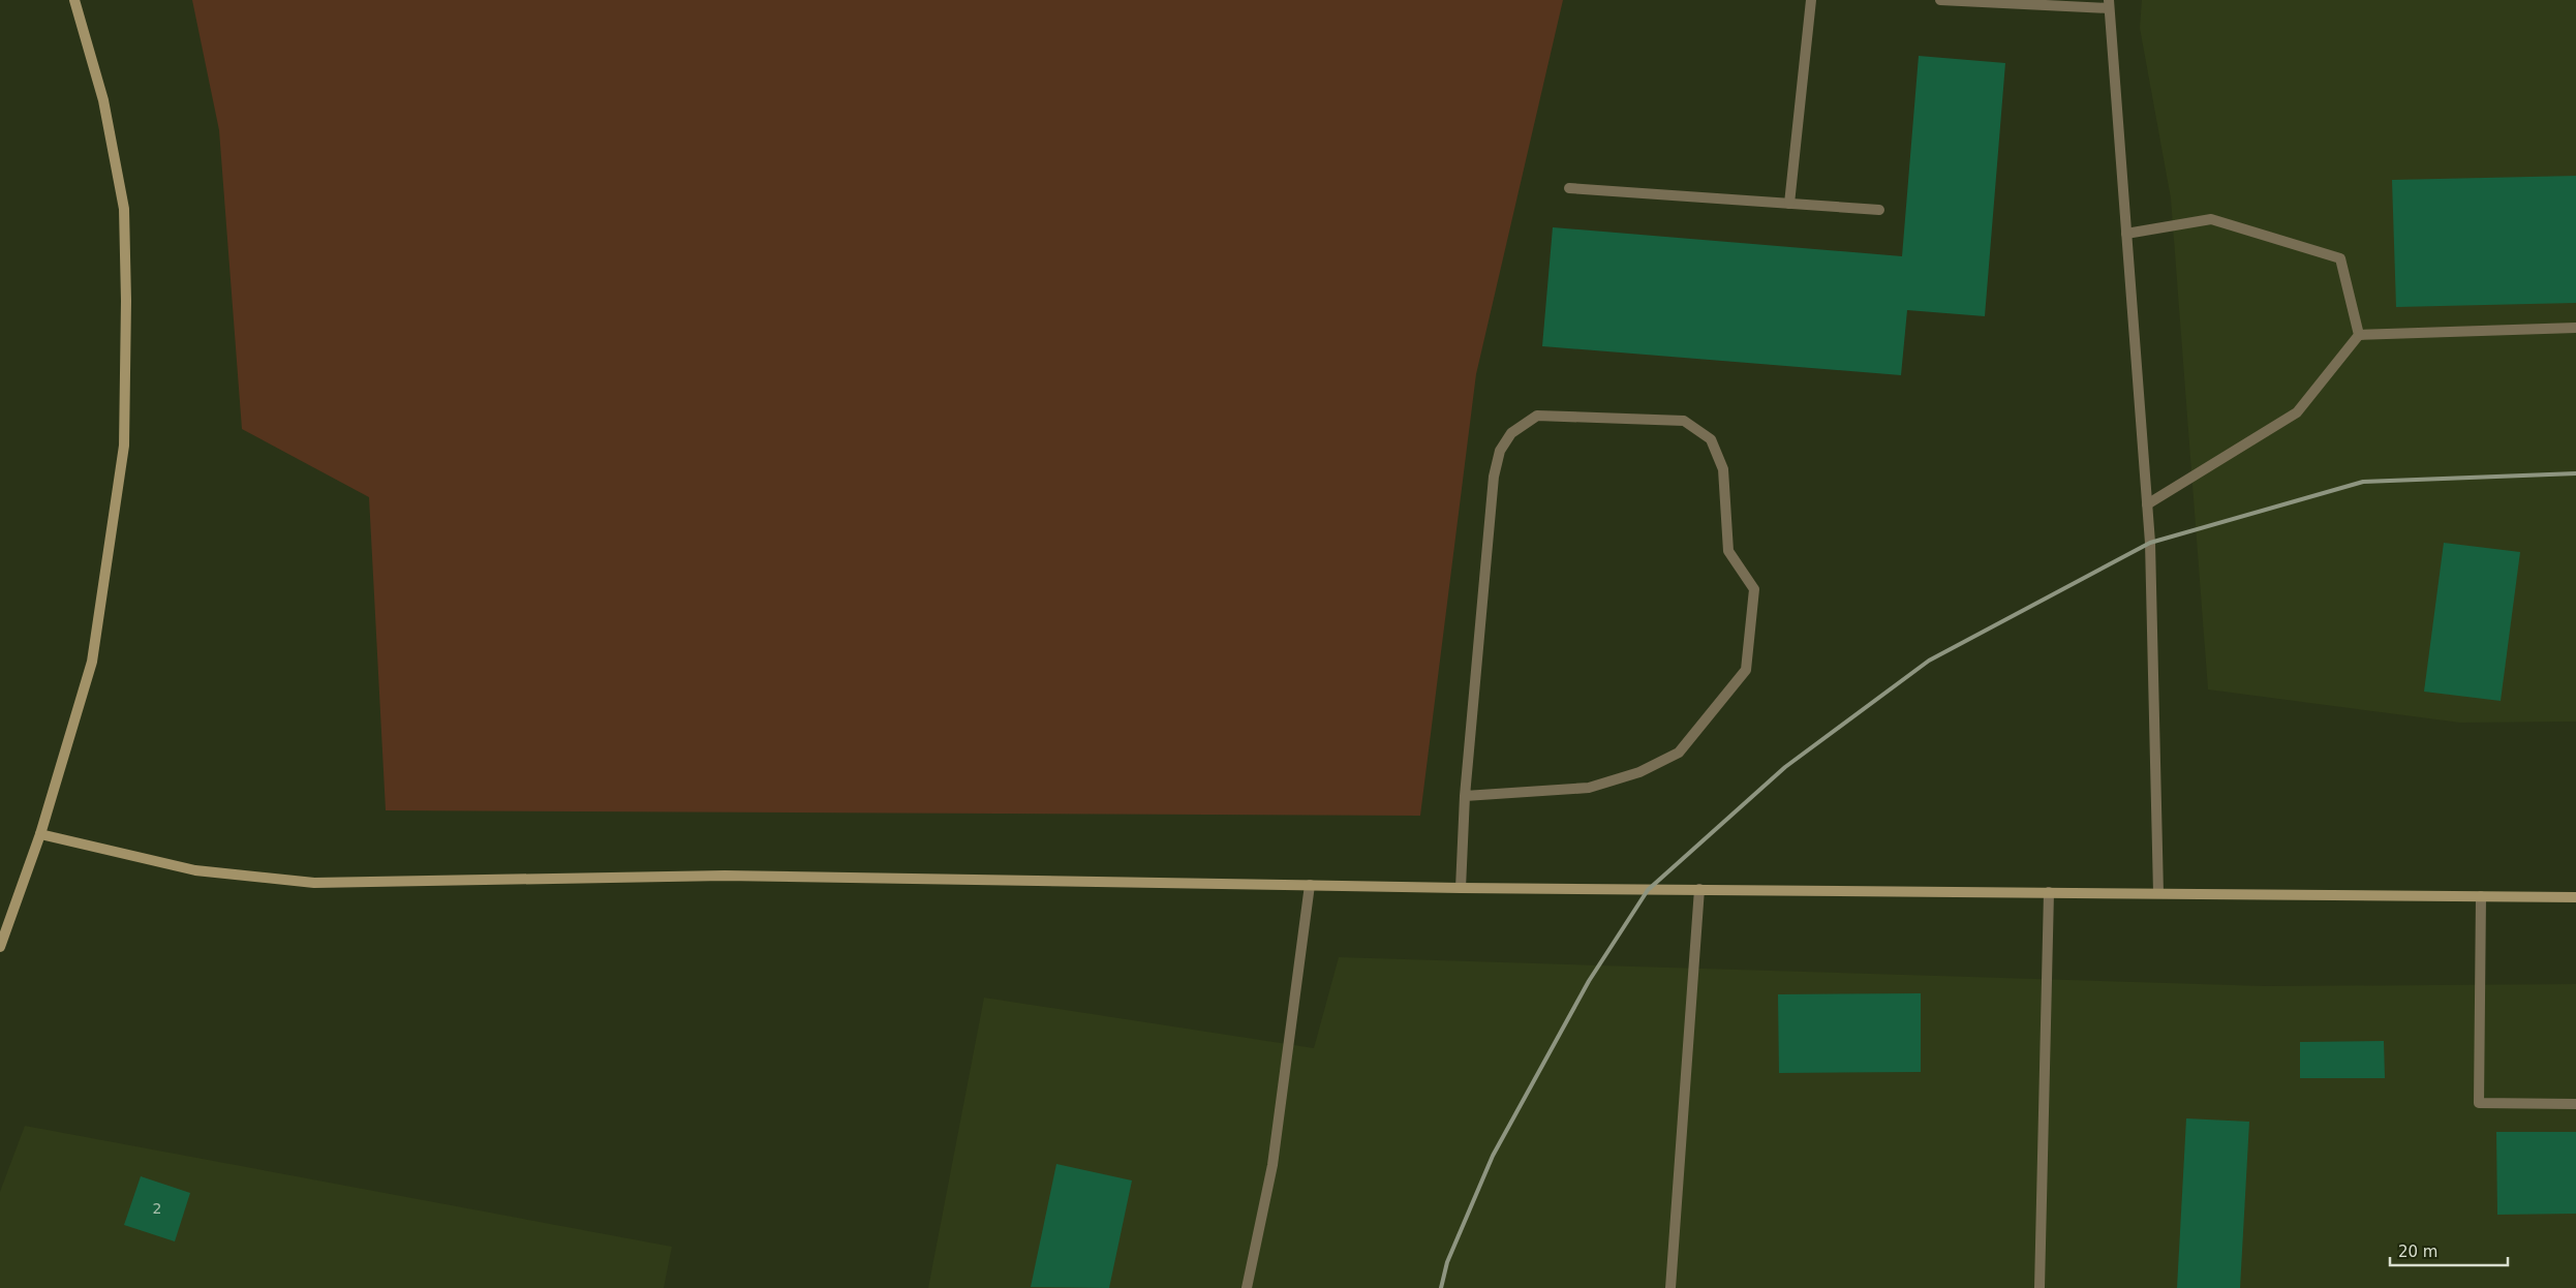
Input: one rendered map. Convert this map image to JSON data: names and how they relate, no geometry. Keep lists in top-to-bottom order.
{
  "house_numbers": ["2"],
  "scale_bar": "20 m"
}
